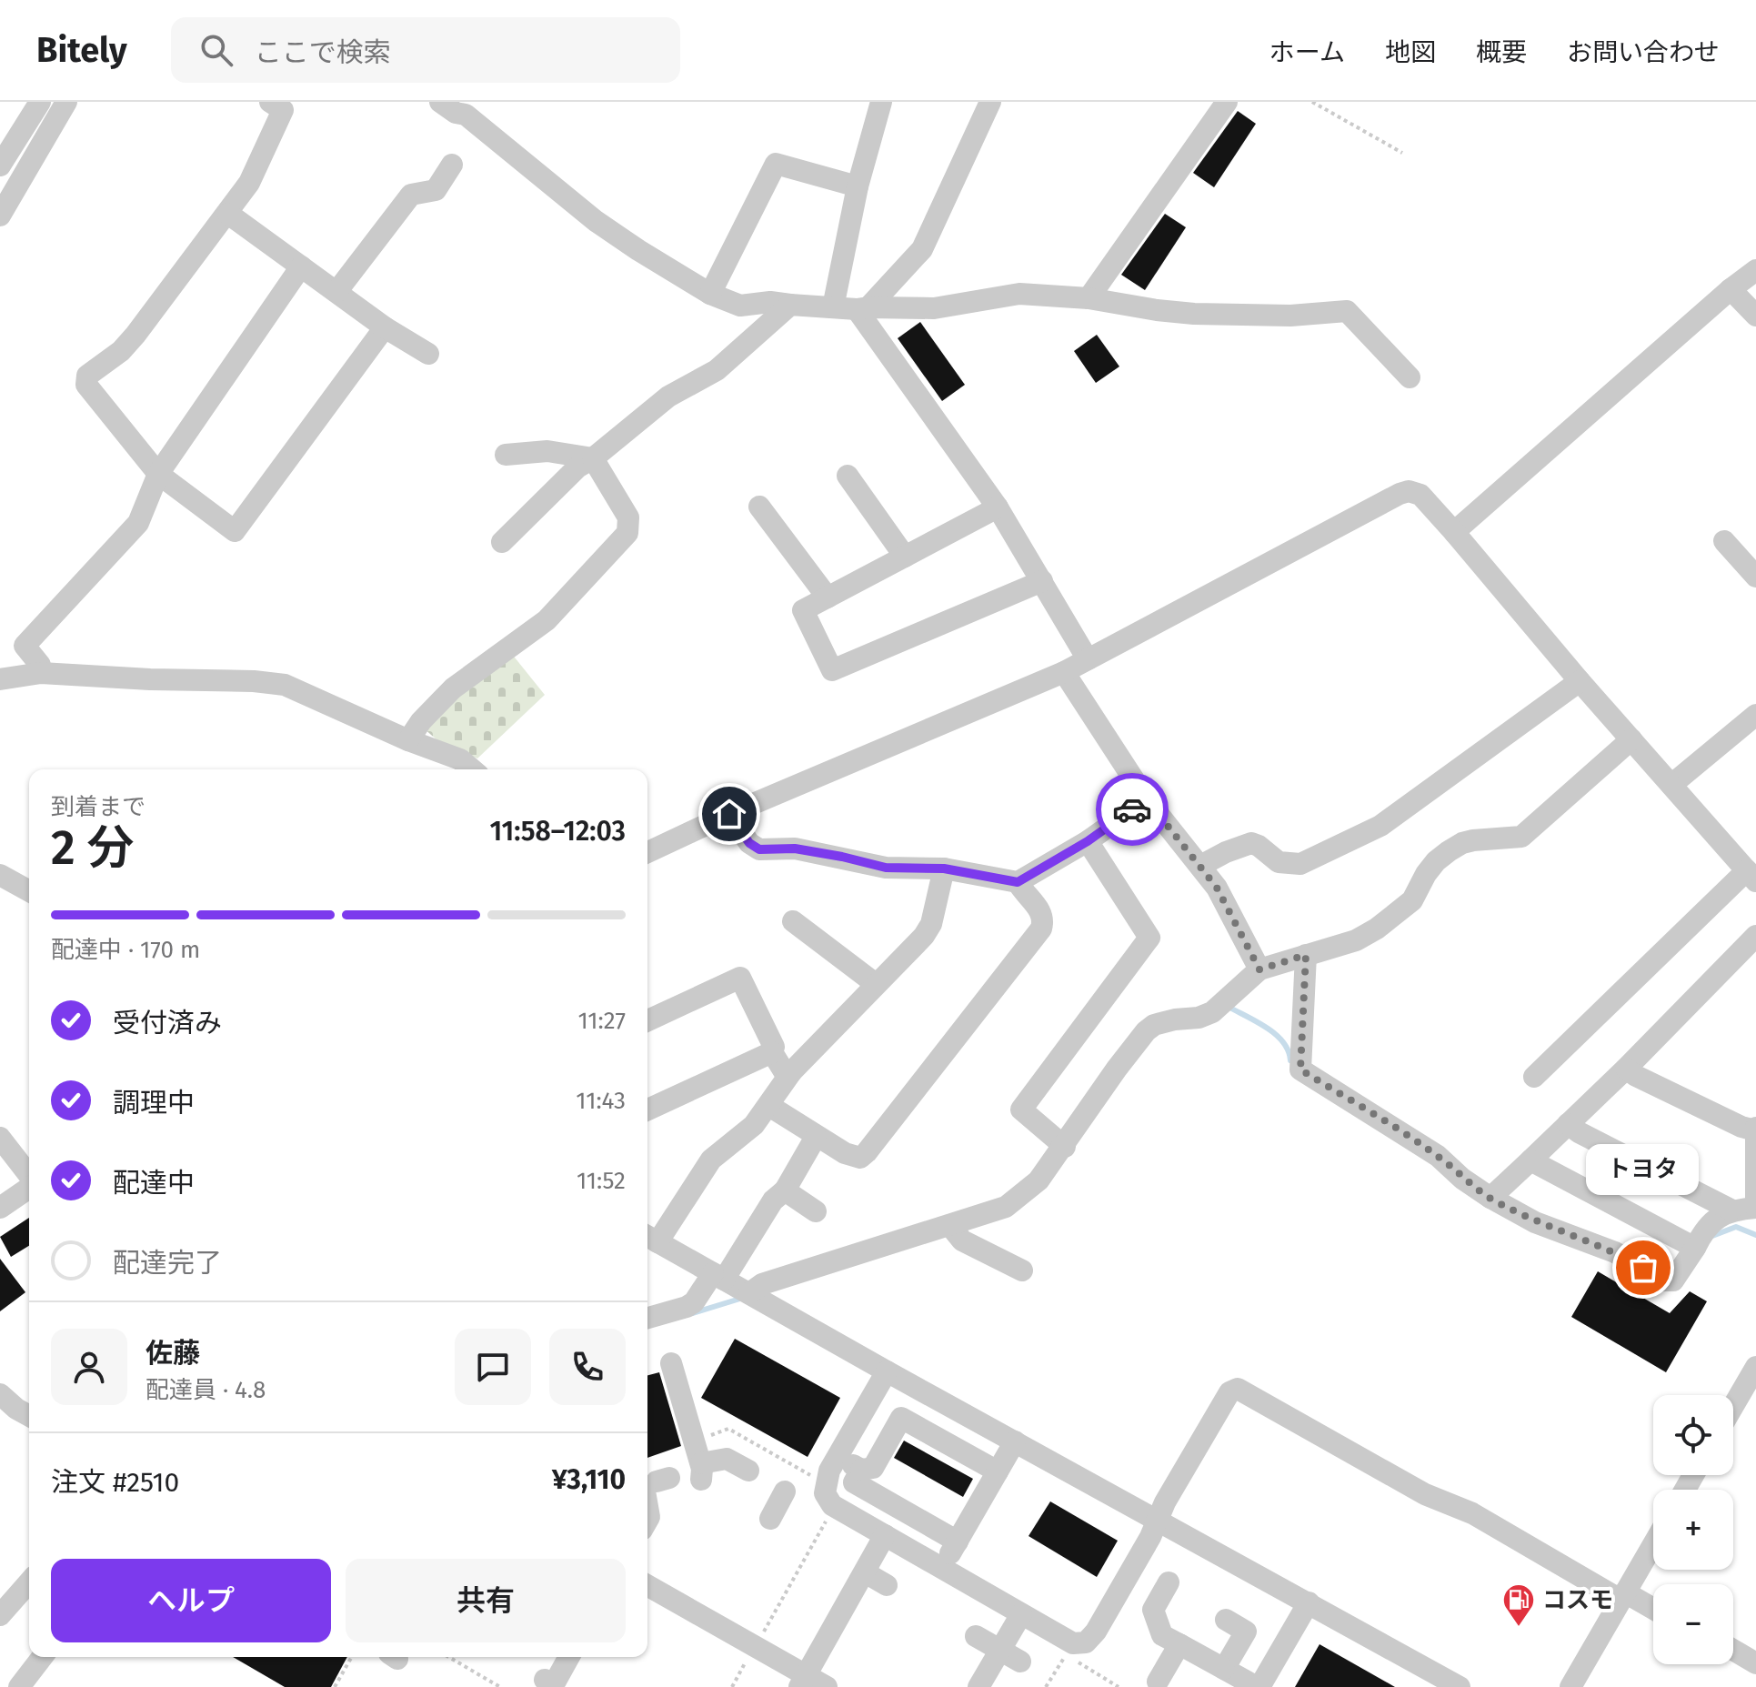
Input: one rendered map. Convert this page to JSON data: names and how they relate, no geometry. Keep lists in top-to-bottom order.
{
  "places": {
    "other": ["トヨタ"],
    "fuel station": ["コスモ"]
  },
  "page": {
    "header": "Bitely",
    "search": "ここで検索",
    "nav": [
      "ホーム",
      "地図",
      "概要",
      "お問い合わせ"
    ],
    "heading": ["2 分", "到着まで", "11:58–12:03"],
    "panel": [
      "佐藤",
      "配達員 · 4.8",
      "注文 #2510",
      "¥3,110"
    ],
    "bar": "配達中 · 170 m",
    "list": [
      ["受付済み", "11:27"],
      ["調理中", "11:43"],
      ["配達中", "11:52"],
      "配達完了"
    ],
    "bubble": "トヨタ",
    "map_buttons": ["+", "−"],
    "buttons": ["ヘルプ", "共有"]
  }
}
